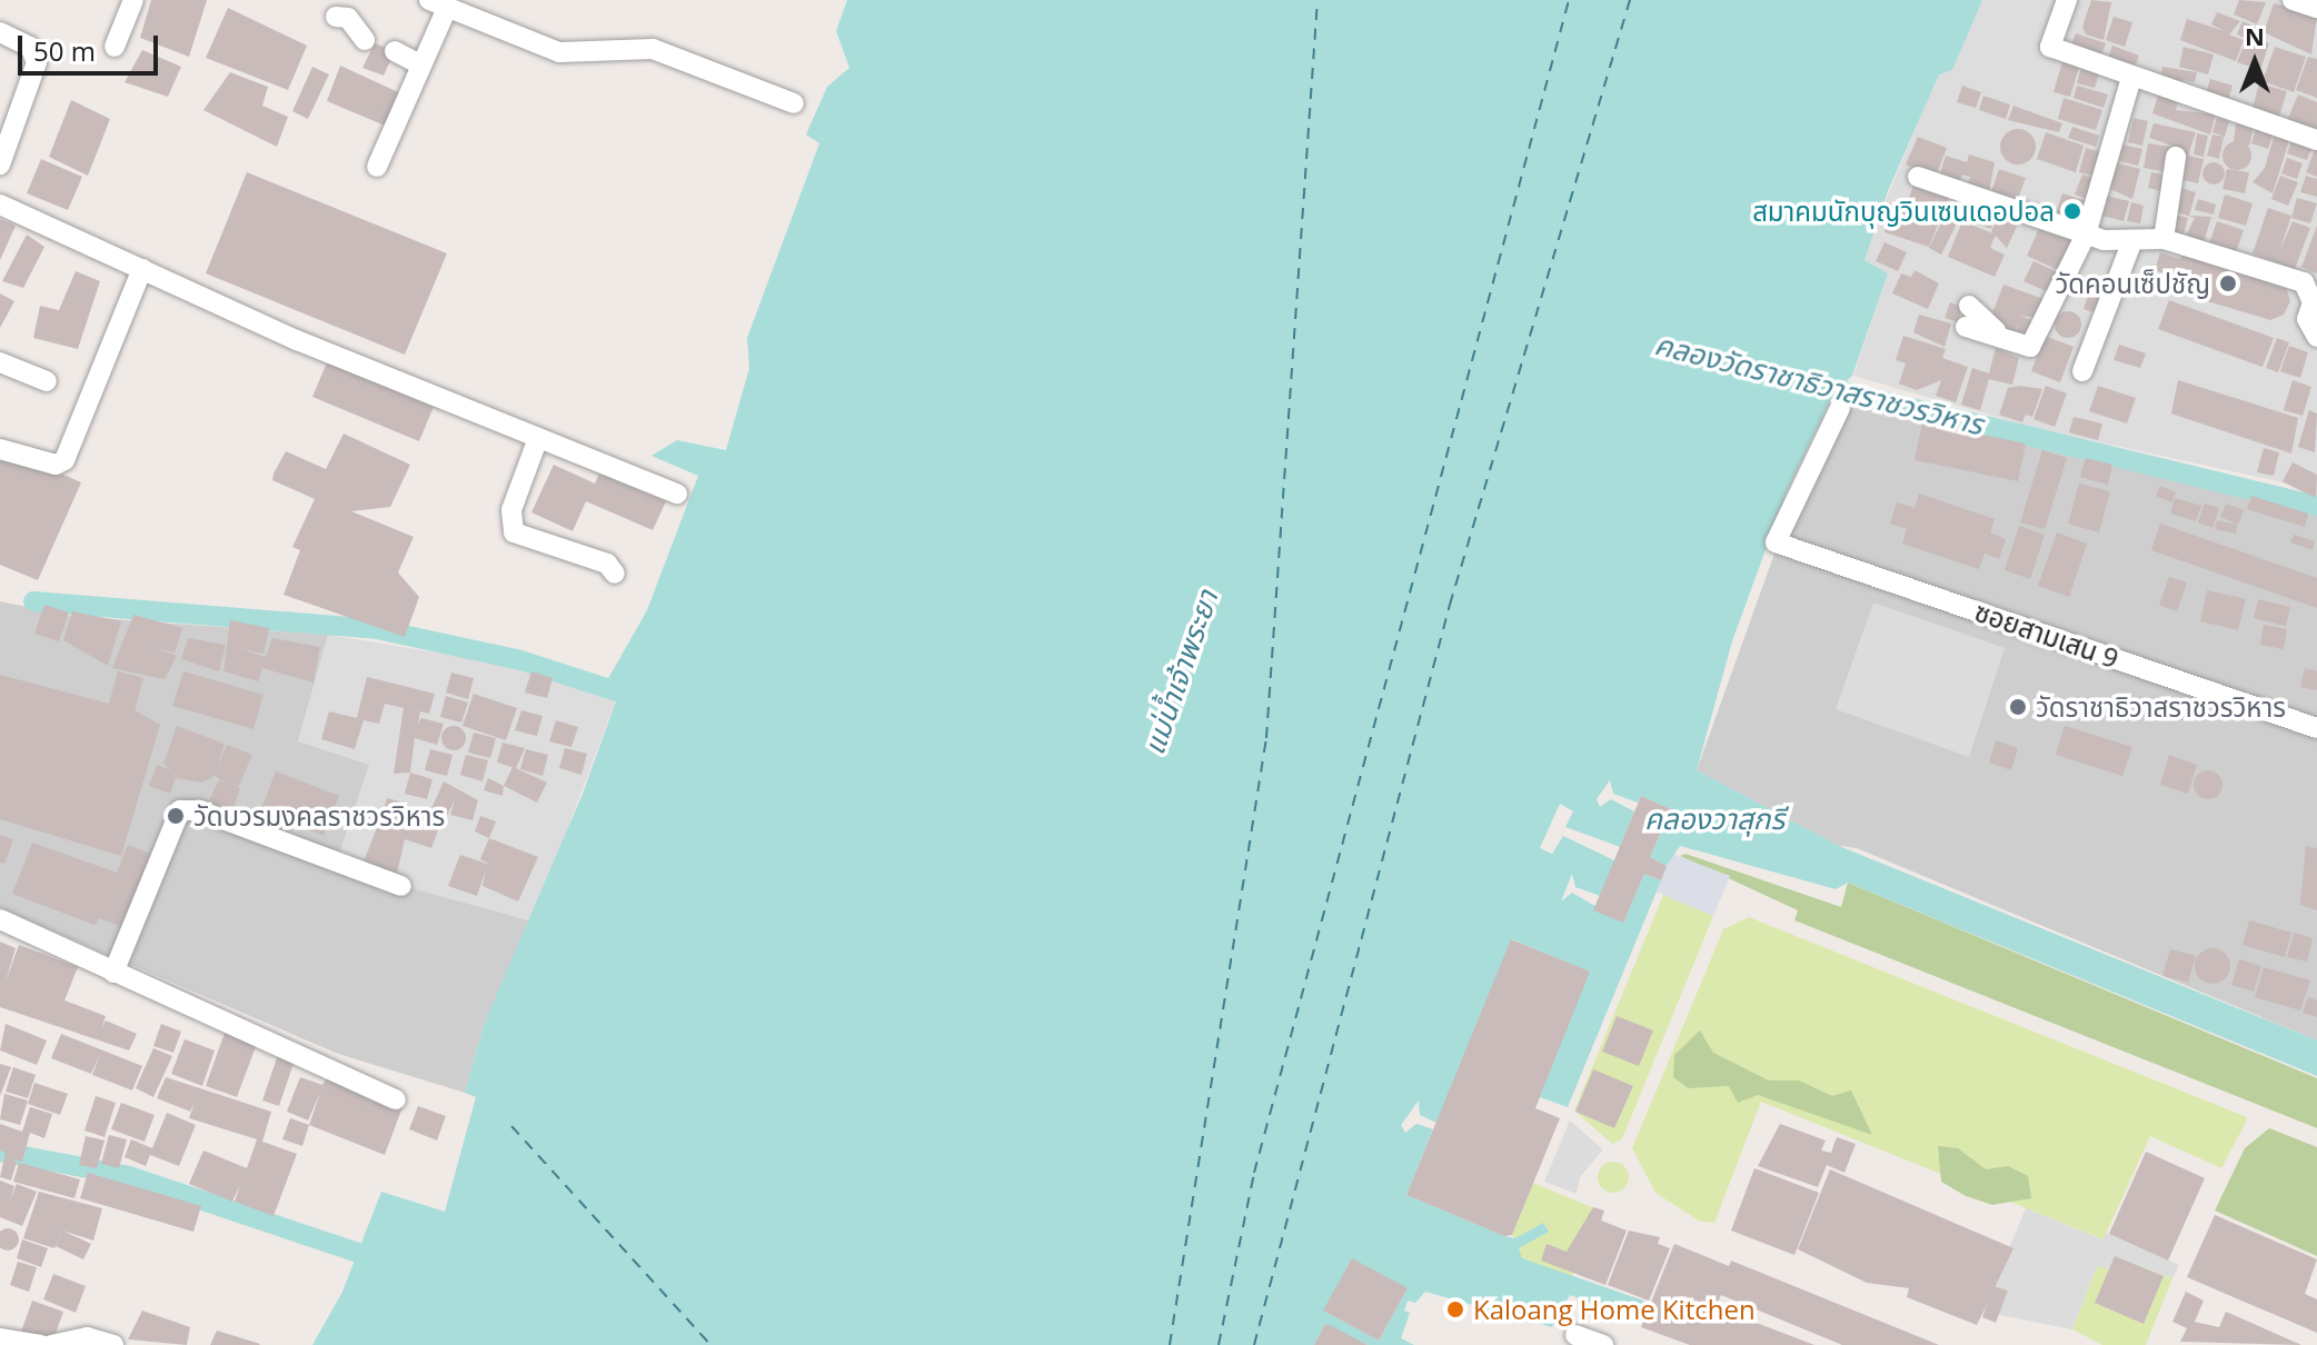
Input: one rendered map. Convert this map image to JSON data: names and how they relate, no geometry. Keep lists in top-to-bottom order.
{
  "streets": {
    "street": ["ซอยสามเสน 9"]
  },
  "water": ["คลองวัดราชาธิวาสราชวรวิหาร", "แม่น้ำเจ้าพระยา", "คลองวาสุกรี"],
  "places": [
    "สมาคมนักบุญวินเซนเดอปอล",
    "วัดคอนเซ็ปชัญ",
    "วัดราชาธิวาสราชวรวิหาร",
    "วัดบวรมงคลราชวรวิหาร",
    "Kaloang Home Kitchen"
  ],
  "scale_bar": "50 m",
  "north": "top"
}
